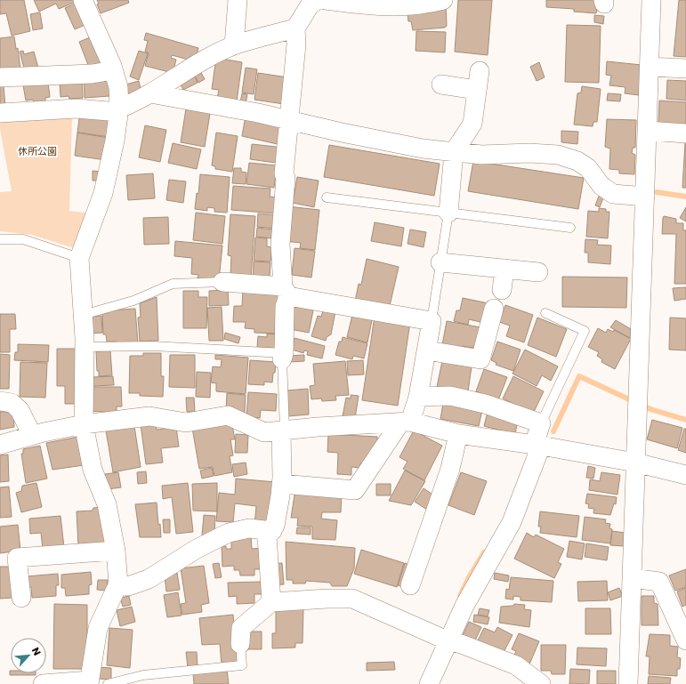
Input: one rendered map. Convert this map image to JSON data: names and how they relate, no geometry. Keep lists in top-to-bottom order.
{
  "parks": ["休所公園"],
  "north": "top right"
}
